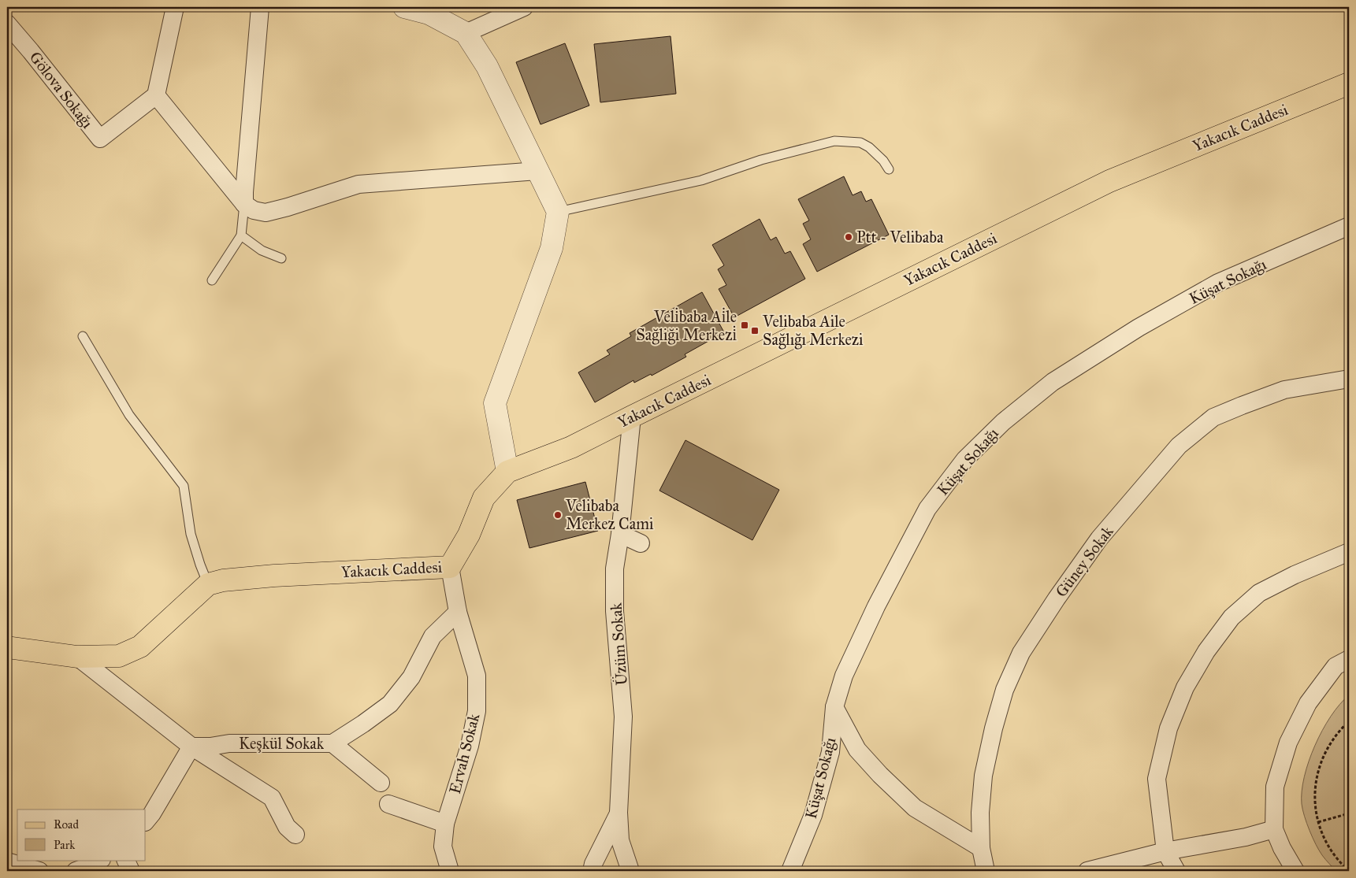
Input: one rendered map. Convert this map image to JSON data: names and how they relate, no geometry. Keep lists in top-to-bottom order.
{
  "streets": {
    "main road": ["Yakacık Caddesi"],
    "street": [
      "Gölova Sokağı",
      "Küşat Sokağı",
      "Güney Sokak",
      "Üzüm Sokak",
      "Keşkül Sokak",
      "Ervah Sokak"
    ]
  },
  "crossings": [
    ["Yakacık Caddesi", "Üzüm Sokak"],
    ["Yakacık Caddesi", "Ervah Sokak"],
    ["Keşkül Sokak", "Ervah Sokak"]
  ],
  "places": {
    "other": ["Ptt - Velibaba", "Velibaba Merkez Cami"],
    "transit": ["Veli̇baba Ai̇le Sağliği Merkezi̇", "Velibaba Aile Sağlığı Merkezi"]
  },
  "legend": ["Road", "Park"]
}
